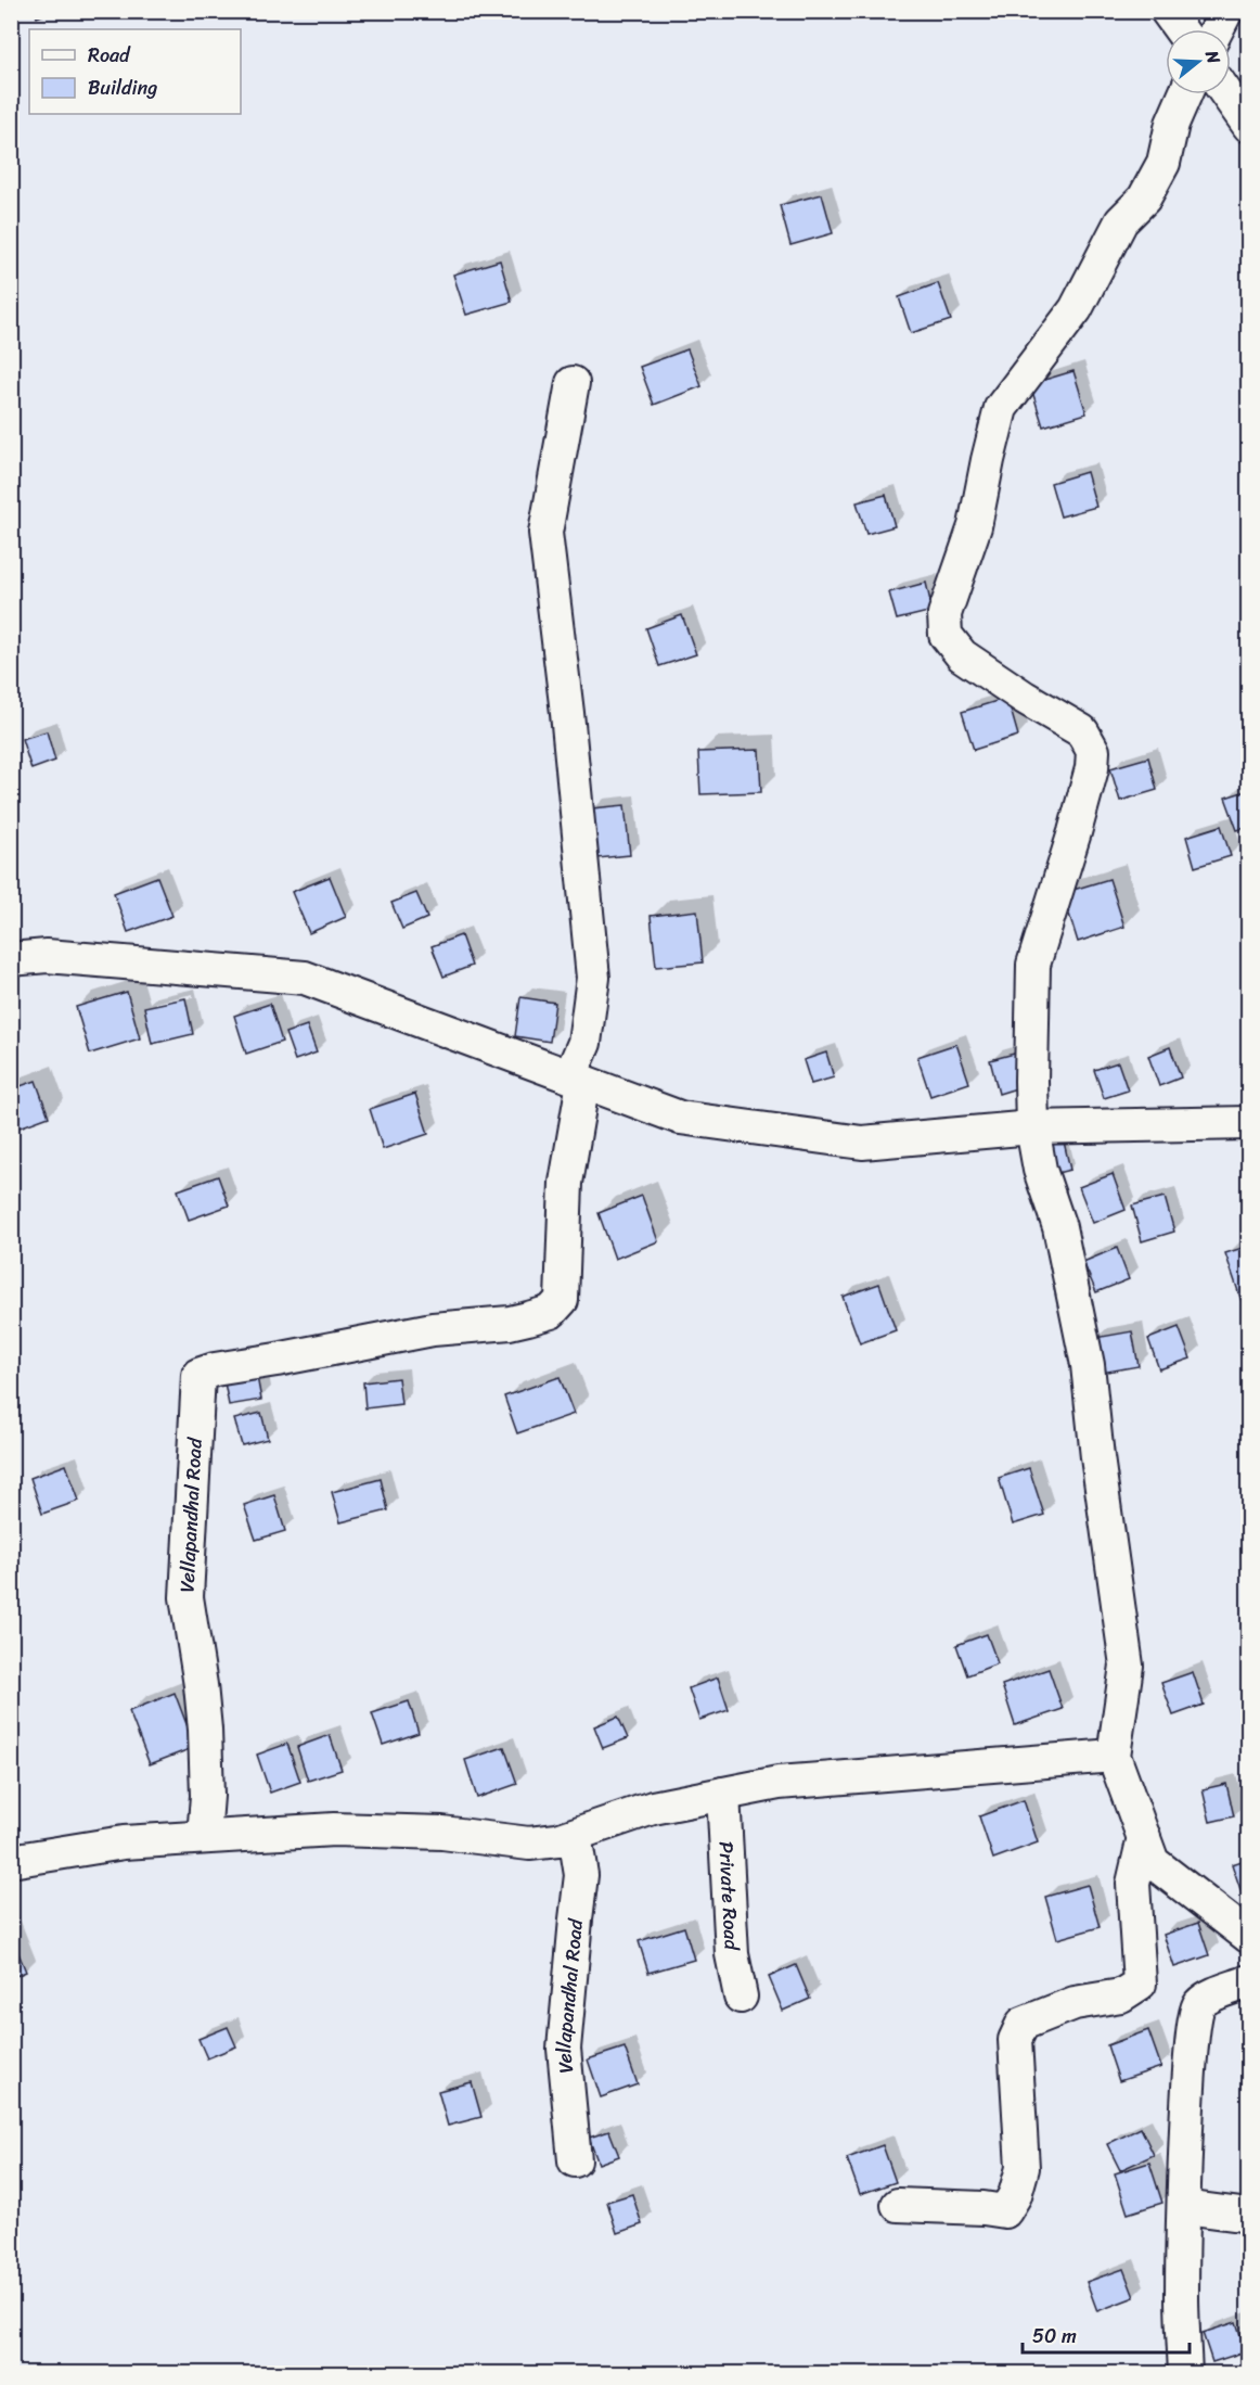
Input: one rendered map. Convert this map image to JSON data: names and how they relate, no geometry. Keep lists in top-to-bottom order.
{
  "streets": {
    "street": ["Vellapandhal Road", "Private Road"]
  },
  "legend": ["Road", "Building"],
  "scale_bar": "50 m",
  "north": "right"
}
